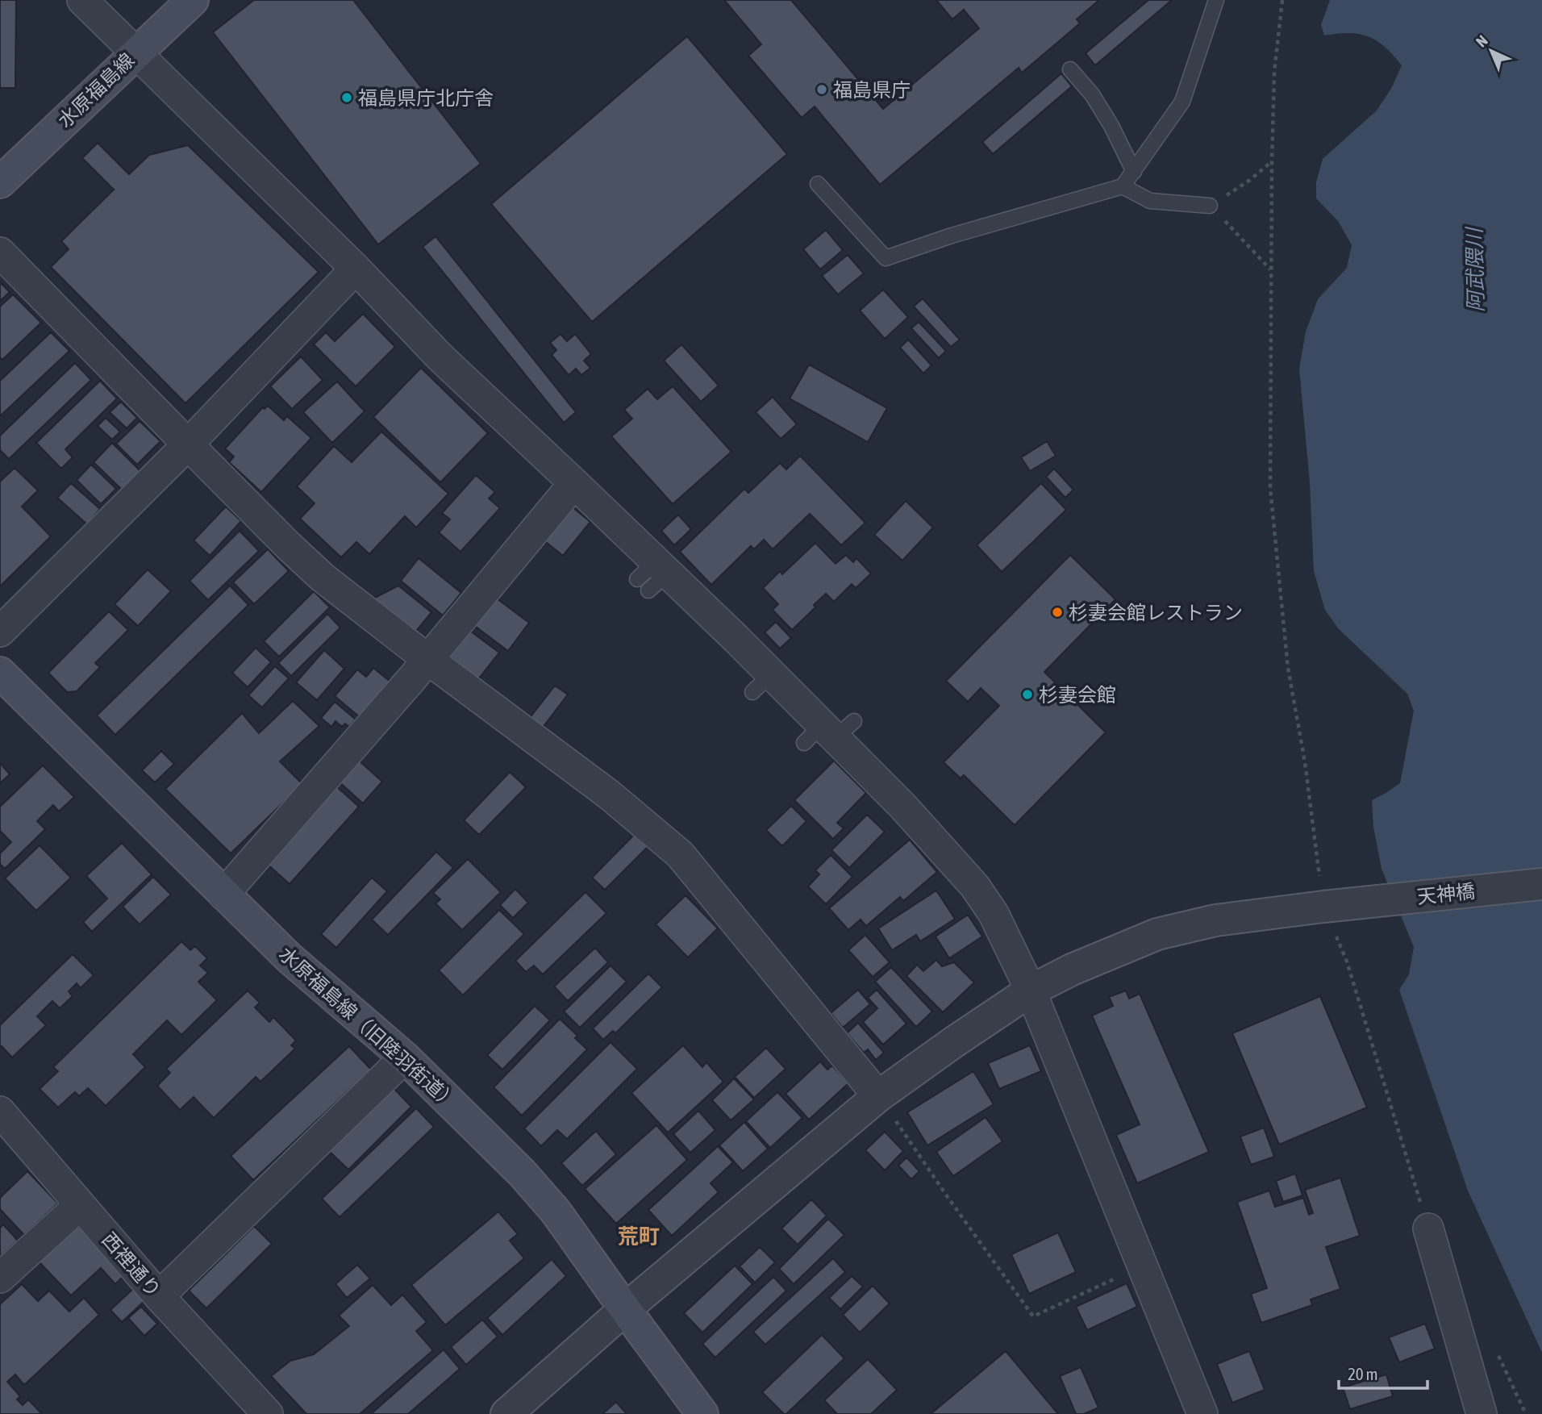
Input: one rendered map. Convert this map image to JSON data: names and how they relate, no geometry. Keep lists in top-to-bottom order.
{
  "streets": {
    "main road": ["水原福島線", "水原福島線（旧陸羽街道）"],
    "street": ["天神橋", "西裡通り"]
  },
  "crossings": [
    ["天神橋", "水原福島線（旧陸羽街道）"]
  ],
  "districts": ["荒町"],
  "water": ["阿武隈川"],
  "places": [
    "福島県庁",
    "福島県庁北庁舎",
    "杉妻会館レストラン",
    "杉妻会館"
  ],
  "scale_bar": "20 m",
  "north": "top left"
}
